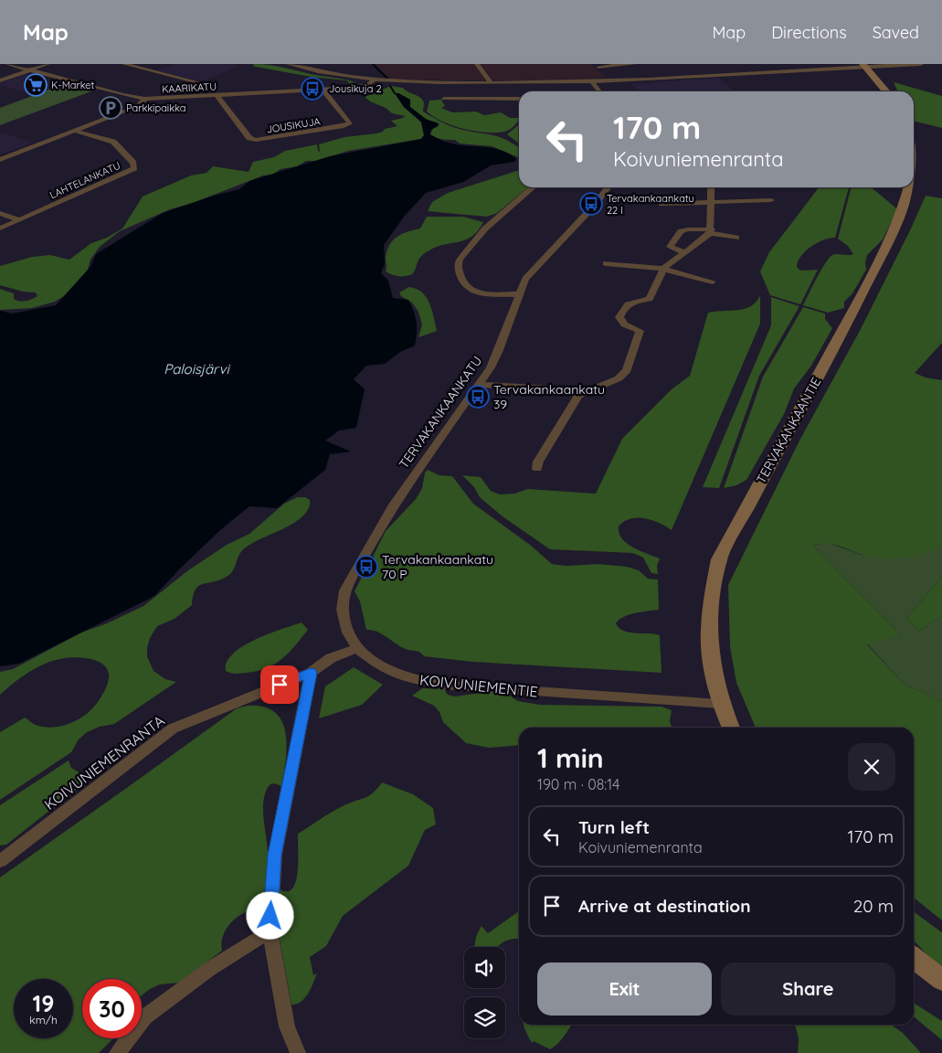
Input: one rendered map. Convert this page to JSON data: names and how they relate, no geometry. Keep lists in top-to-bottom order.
{
  "streets": {
    "street": [
      "KAARIKATU",
      "JOUSIKUJA",
      "LAHTELANKATU",
      "TERVAKANKAANKATU",
      "TERVAKANKAANTIE",
      "KOIVUNIEMENTIE",
      "KOIVUNIEMENRANTA"
    ]
  },
  "crossings": [
    ["KAARIKATU", "JOUSIKUJA"],
    ["TERVAKANKAANKATU", "KOIVUNIEMENTIE"],
    ["TERVAKANKAANTIE", "KOIVUNIEMENTIE"]
  ],
  "water": ["Paloisjärvi"],
  "places": {
    "supermarket": ["K-Market"],
    "bus stop": [
      "Jousikuja 2",
      "Tervakankaankatu 22 I",
      "Tervakankaankatu 39",
      "Tervakankaankatu 70 P"
    ],
    "parking": ["Parkkipaikka"]
  },
  "page": {
    "header": "Map",
    "nav": ["Map", "Directions", "Saved"],
    "turn": ["170 m", "Koivuniemenranta"],
    "heading": ["1 min", "190 m · 08:14"],
    "list": [
      {
        "name": "Turn left",
        "note": "Koivuniemenranta",
        "value": "170 m"
      },
      {
        "name": "Arrive at destination",
        "value": "20 m"
      }
    ],
    "buttons": ["Exit", "Share"],
    "speed": "19 km/h",
    "limit": "30"
  }
}
